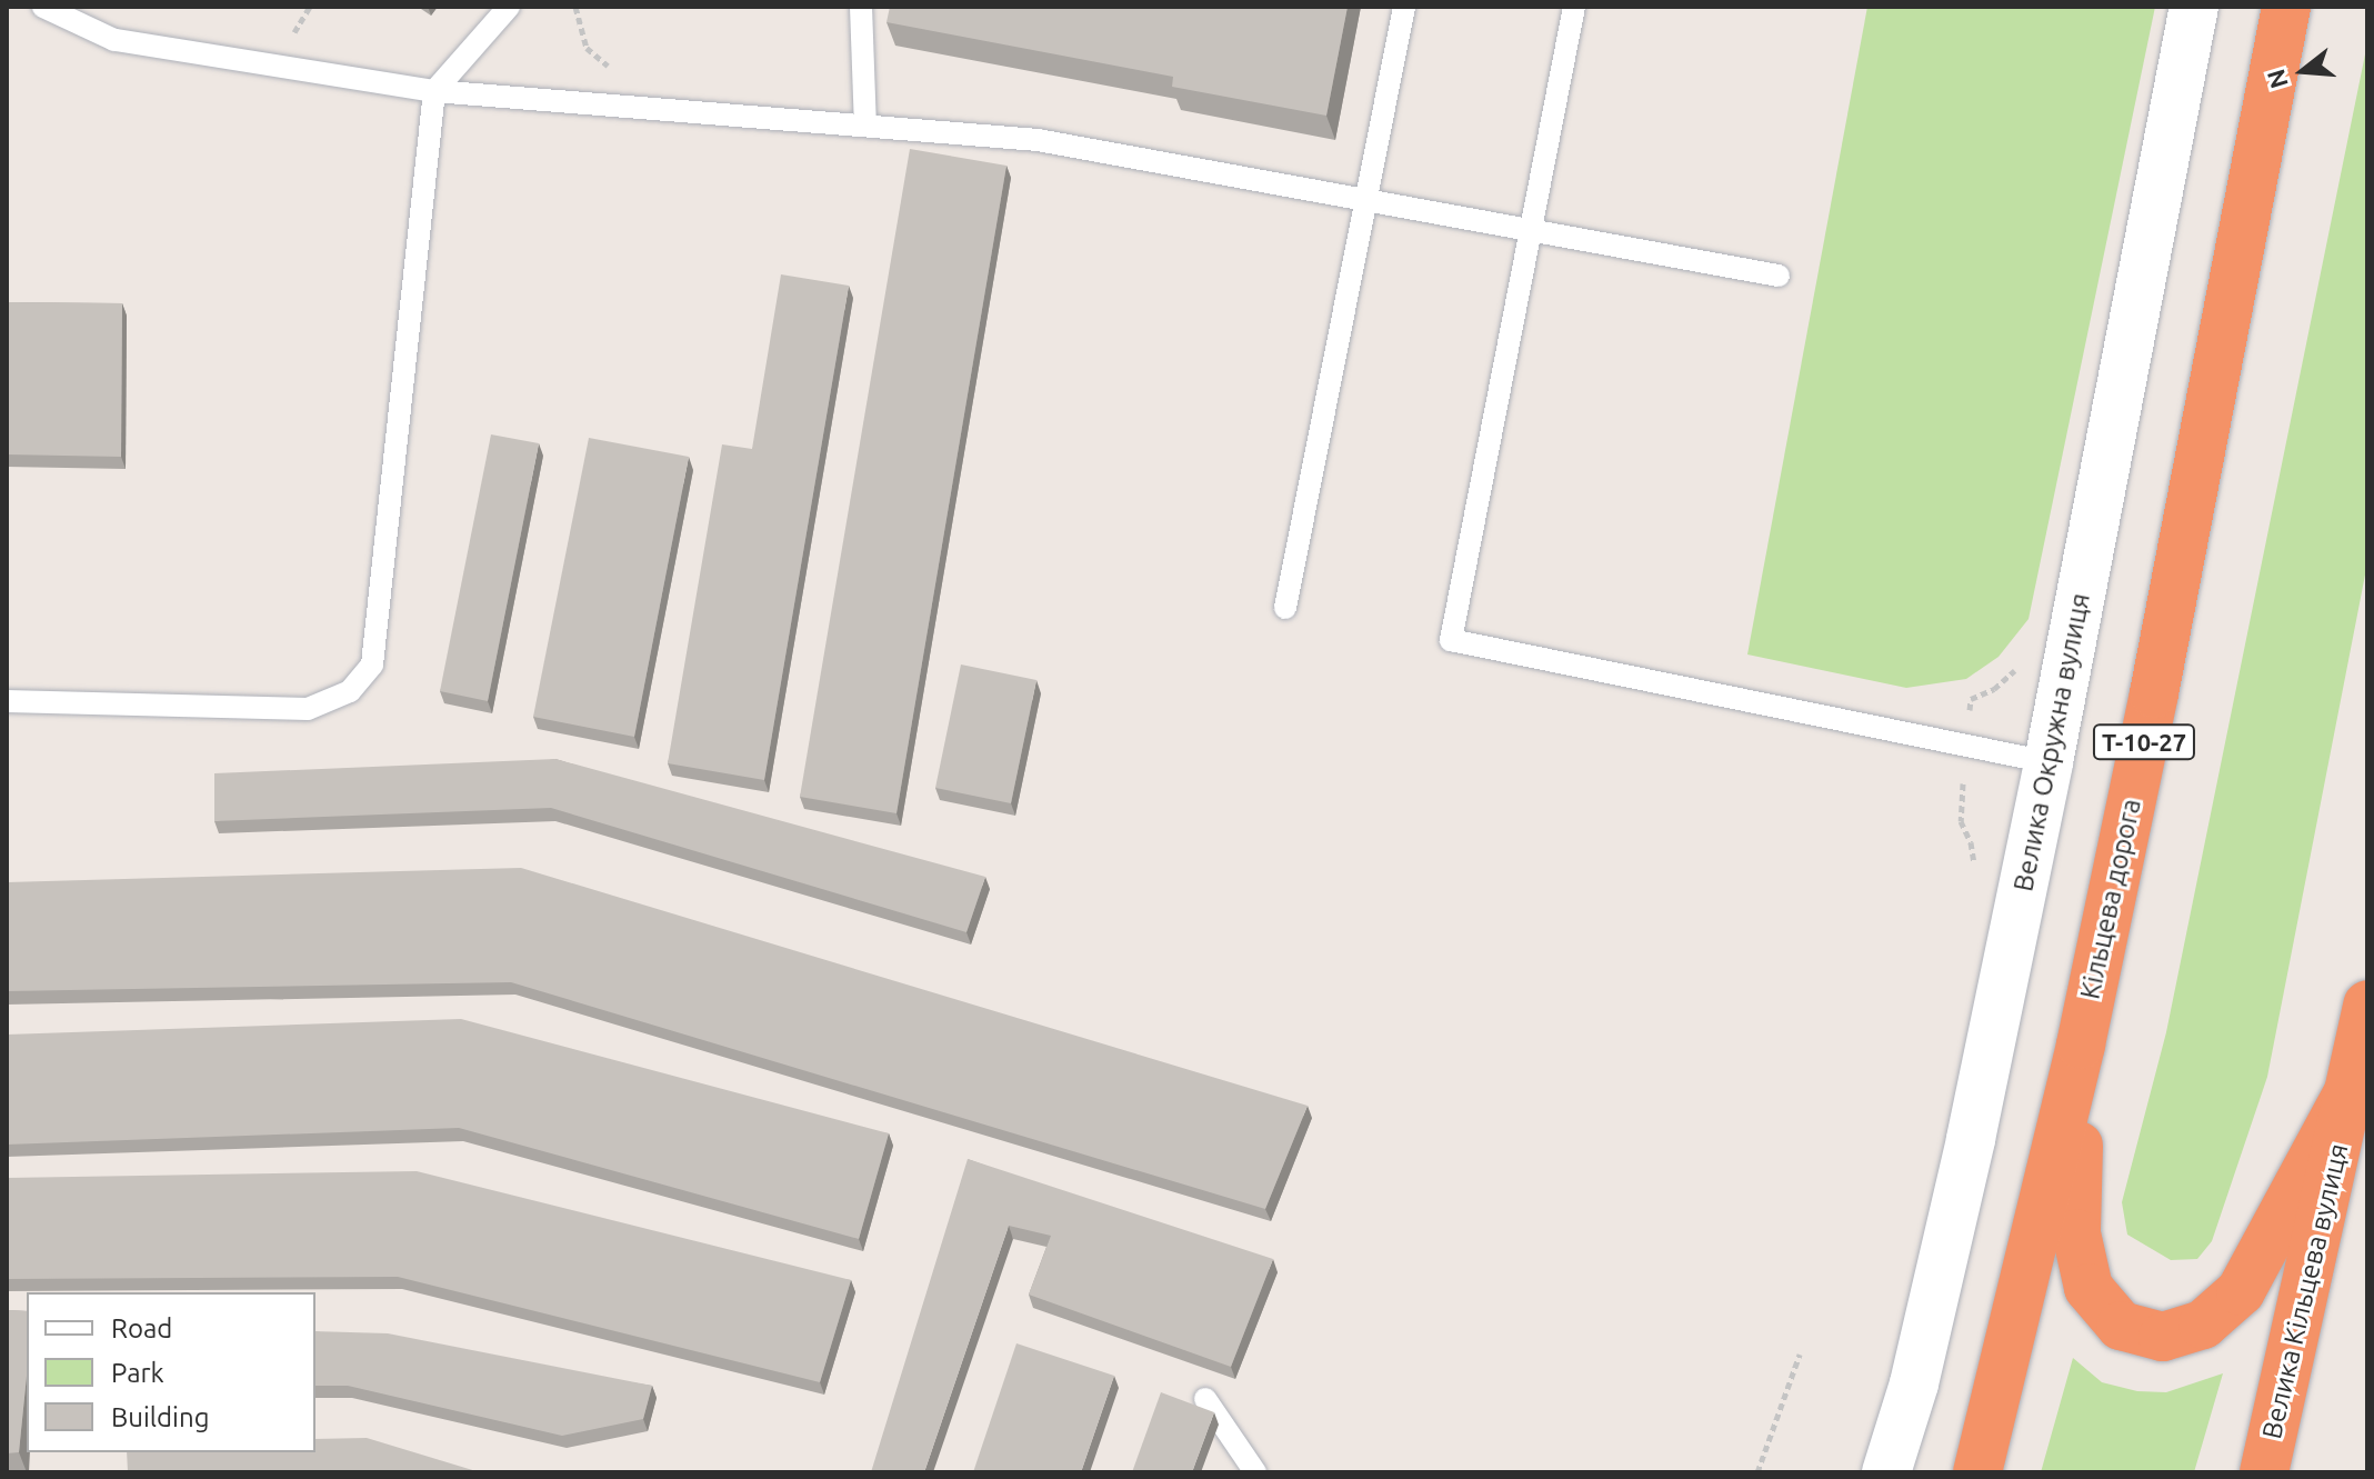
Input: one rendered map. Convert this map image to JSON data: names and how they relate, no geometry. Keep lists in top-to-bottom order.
{
  "streets": {
    "highway": ["Т-10-27", "Кільцева дорога", "Велика Кільцева вулиця"],
    "street": ["Велика Окружна вулиця"]
  },
  "legend": ["Road", "Park", "Building"],
  "north": "left"
}
